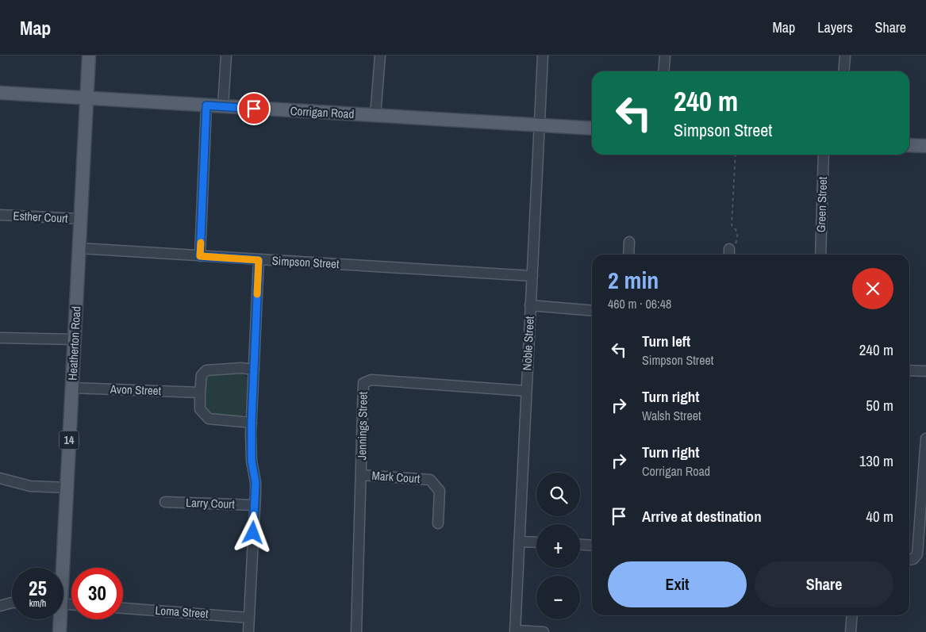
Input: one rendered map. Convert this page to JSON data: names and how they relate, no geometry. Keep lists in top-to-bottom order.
{
  "streets": {
    "main road": ["Corrigan Road", "Heatherton Road", "14"],
    "street": [
      "Green Street",
      "Esther Court",
      "Simpson Street",
      "Noble Street",
      "Avon Street",
      "Jennings Street",
      "Mark Court",
      "Larry Court",
      "Loma Street"
    ]
  },
  "crossings": [
    ["Corrigan Road", "Heatherton Road"],
    ["Corrigan Road", "Noble Street"],
    ["Esther Court", "Heatherton Road"],
    ["Simpson Street", "Heatherton Road"],
    ["Simpson Street", "Noble Street"],
    ["Heatherton Road", "Avon Street"],
    ["Noble Street", "Jennings Street"],
    ["Jennings Street", "Mark Court"]
  ],
  "page": {
    "header": "Map",
    "nav": ["Map", "Layers", "Share"],
    "turn": ["240 m", "Simpson Street"],
    "heading": ["2 min", "460 m · 06:48"],
    "list": [
      {
        "name": "Turn left",
        "note": "Simpson Street",
        "value": "240 m"
      },
      {
        "name": "Turn right",
        "note": "Walsh Street",
        "value": "50 m"
      },
      {
        "name": "Turn right",
        "note": "Corrigan Road",
        "value": "130 m"
      },
      {
        "name": "Arrive at destination",
        "value": "40 m"
      }
    ],
    "map_buttons": ["+", "−"],
    "buttons": ["Exit", "Share"],
    "speed": "25 km/h",
    "limit": "30"
  }
}
